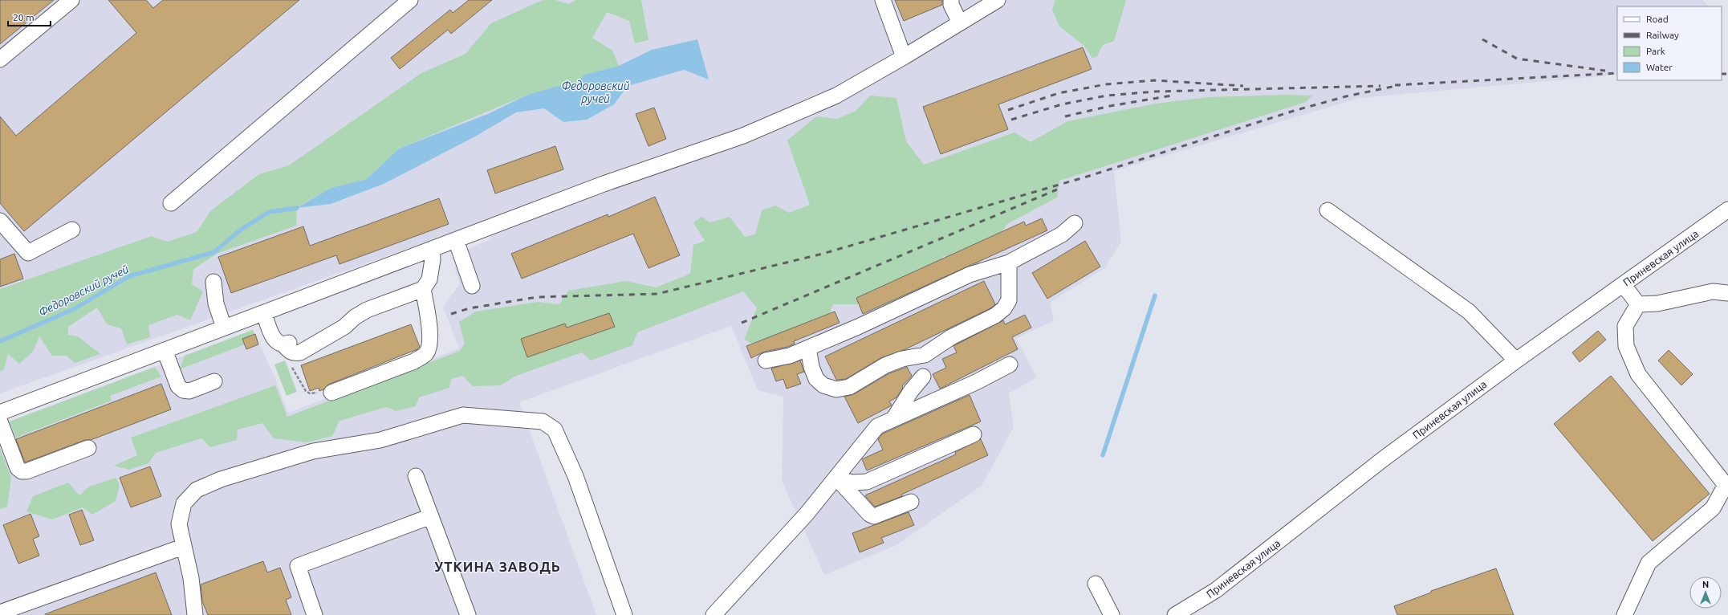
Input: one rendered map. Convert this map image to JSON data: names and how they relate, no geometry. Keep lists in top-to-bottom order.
{
  "streets": {
    "street": ["Приневская улица"]
  },
  "districts": ["УТКИНА ЗАВОДЬ"],
  "water": ["Федоровский ручей"],
  "legend": [
    "Road",
    "Railway",
    "Park",
    "Water"
  ],
  "scale_bar": "20 m",
  "north": "top"
}
